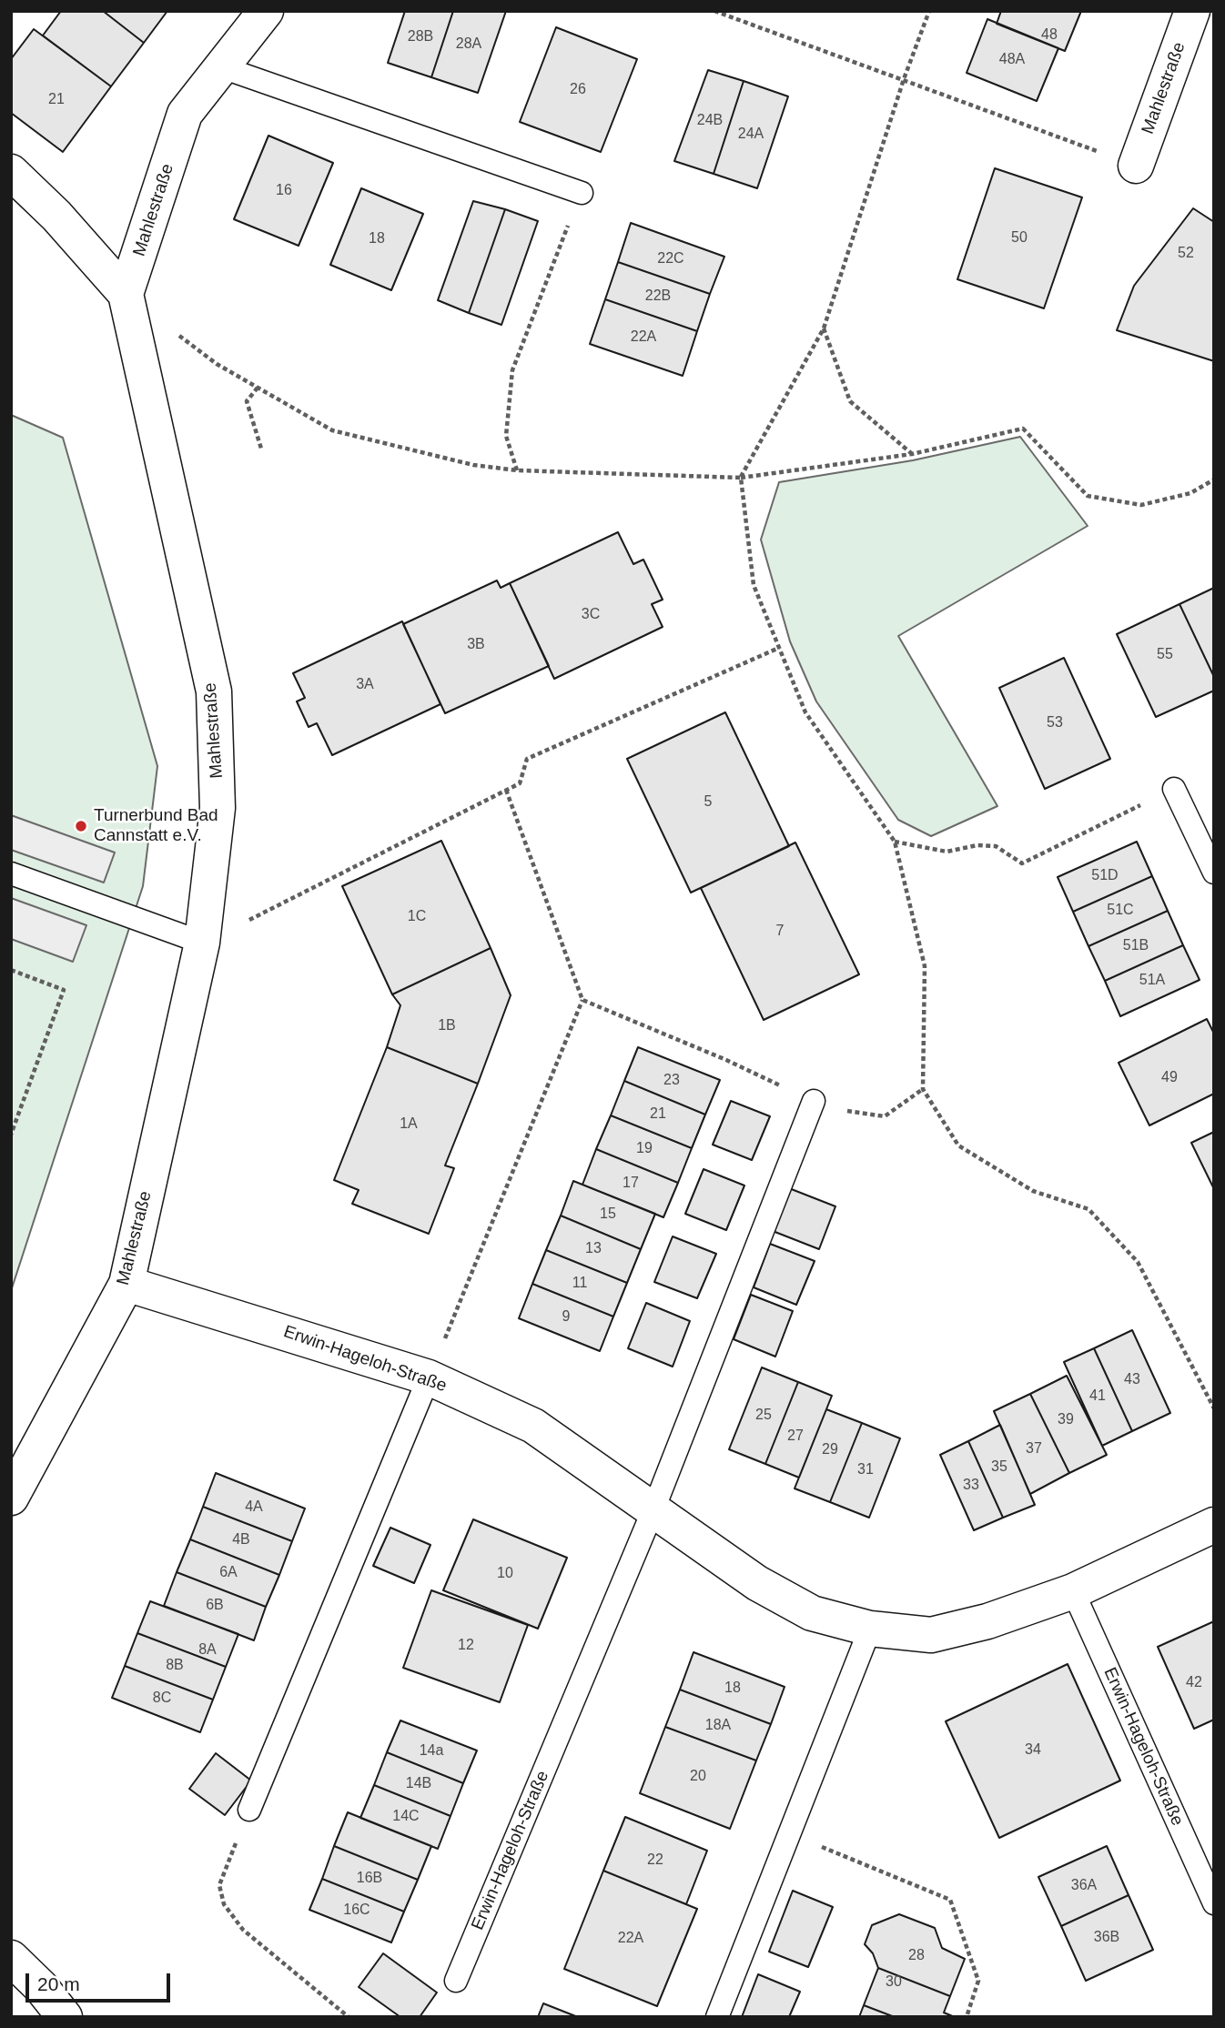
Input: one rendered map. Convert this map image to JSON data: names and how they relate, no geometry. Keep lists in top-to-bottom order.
{
  "streets": {
    "street": ["Mahlestraße", "Erwin-Hageloh-Straße"]
  },
  "crossings": [
    ["Mahlestraße", "Erwin-Hageloh-Straße"]
  ],
  "places": ["Turnerbund Bad Cannstatt e.V."],
  "house_numbers": [
    "48",
    "28B",
    "28A",
    "48A",
    "26",
    "21",
    "24B",
    "24A",
    "16",
    "50",
    "18",
    "52",
    "22C",
    "22B",
    "22A",
    "3C",
    "3B",
    "55",
    "3A",
    "53",
    "5",
    "51D",
    "51C",
    "1C",
    "7",
    "51B",
    "51A",
    "1B",
    "49",
    "23",
    "21",
    "1A",
    "19",
    "17",
    "15",
    "13",
    "11",
    "9",
    "43",
    "41",
    "25",
    "39",
    "27",
    "37",
    "29",
    "35",
    "31",
    "33",
    "4A",
    "4B",
    "6A",
    "10",
    "6B",
    "12",
    "8A",
    "8B",
    "42",
    "18",
    "8C",
    "18A",
    "34",
    "14a",
    "20",
    "14B",
    "14C",
    "22",
    "16B",
    "36A",
    "16C",
    "36B",
    "22A",
    "28",
    "30"
  ],
  "scale_bar": "20 m"
}
